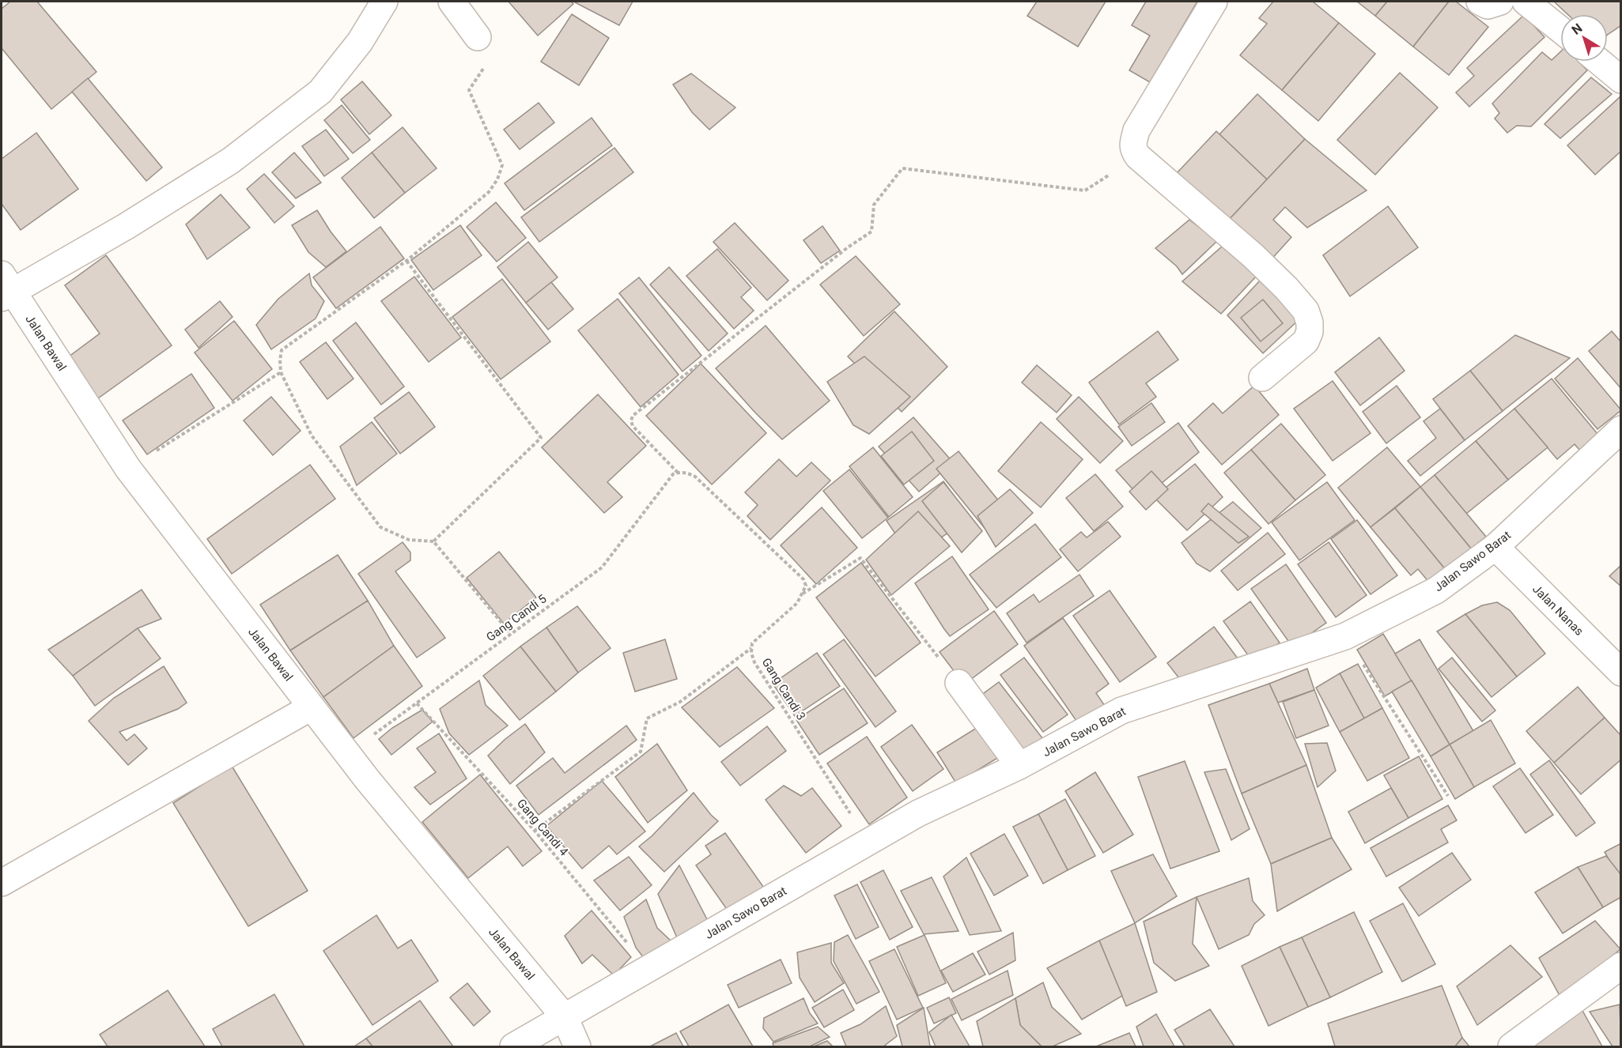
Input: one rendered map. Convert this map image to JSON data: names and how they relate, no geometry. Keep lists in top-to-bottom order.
{
  "streets": {
    "street": ["Jalan Bawal", "Jalan Sawo Barat", "Jalan Nanas"],
    "path": ["Gang Candi 5", "Gang Candi 3", "Gang Candi 4"]
  },
  "crossings": [
    ["Jalan Bawal", "Jalan Sawo Barat"],
    ["Jalan Bawal", "Gang Candi 5"],
    ["Jalan Sawo Barat", "Jalan Nanas"],
    ["Jalan Sawo Barat", "Gang Candi 3"],
    ["Jalan Sawo Barat", "Gang Candi 4"],
    ["Gang Candi 5", "Gang Candi 4"]
  ],
  "north": "top left"
}
